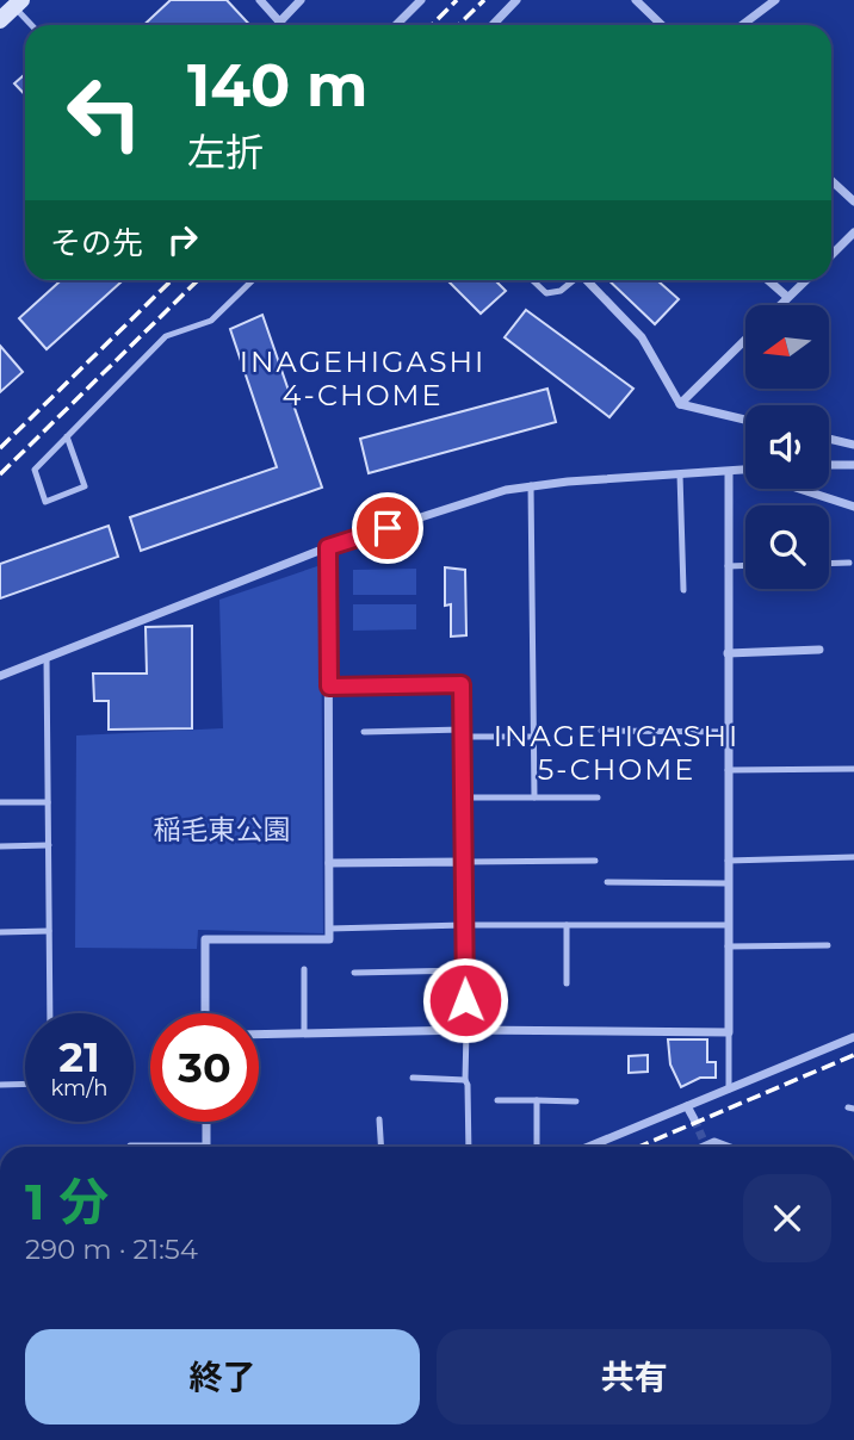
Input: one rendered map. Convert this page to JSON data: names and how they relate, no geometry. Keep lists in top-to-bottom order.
{
  "districts": ["INAGEHIGASHI 4-CHOME", "INAGEHIGASHI 5-CHOME"],
  "parks": ["稲毛東公園"],
  "north": "left",
  "page": {
    "turn": ["140 m", "左折"],
    "then": "その先",
    "speed": "21 km/h",
    "limit": "30",
    "heading": ["1 分", "290 m · 21:54"],
    "buttons": ["終了", "共有"]
  }
}
